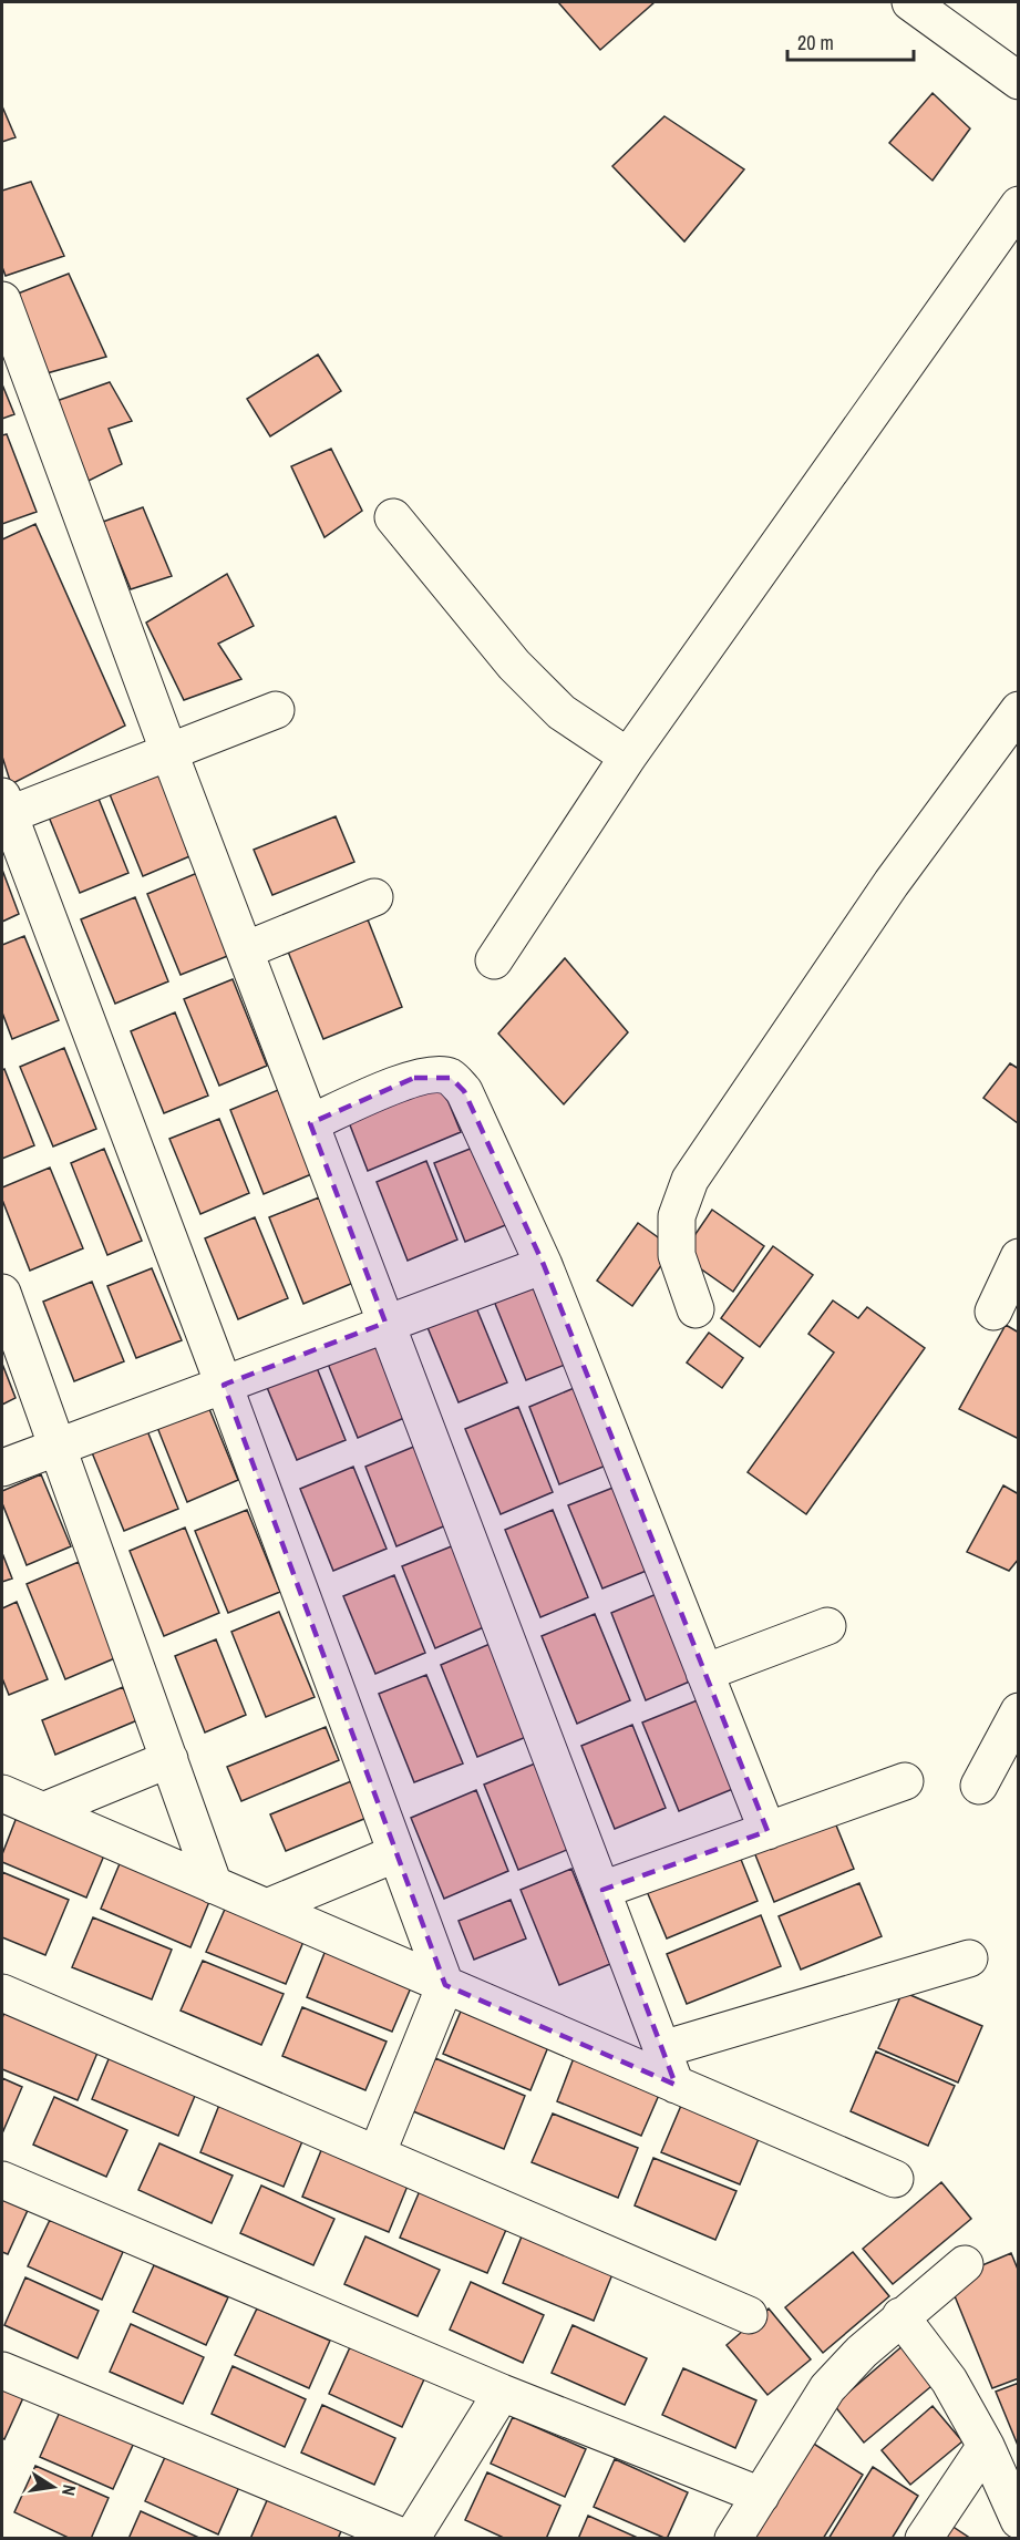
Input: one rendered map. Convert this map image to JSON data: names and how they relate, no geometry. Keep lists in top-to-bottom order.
{
  "scale_bar": "20 m",
  "north": "right"
}
